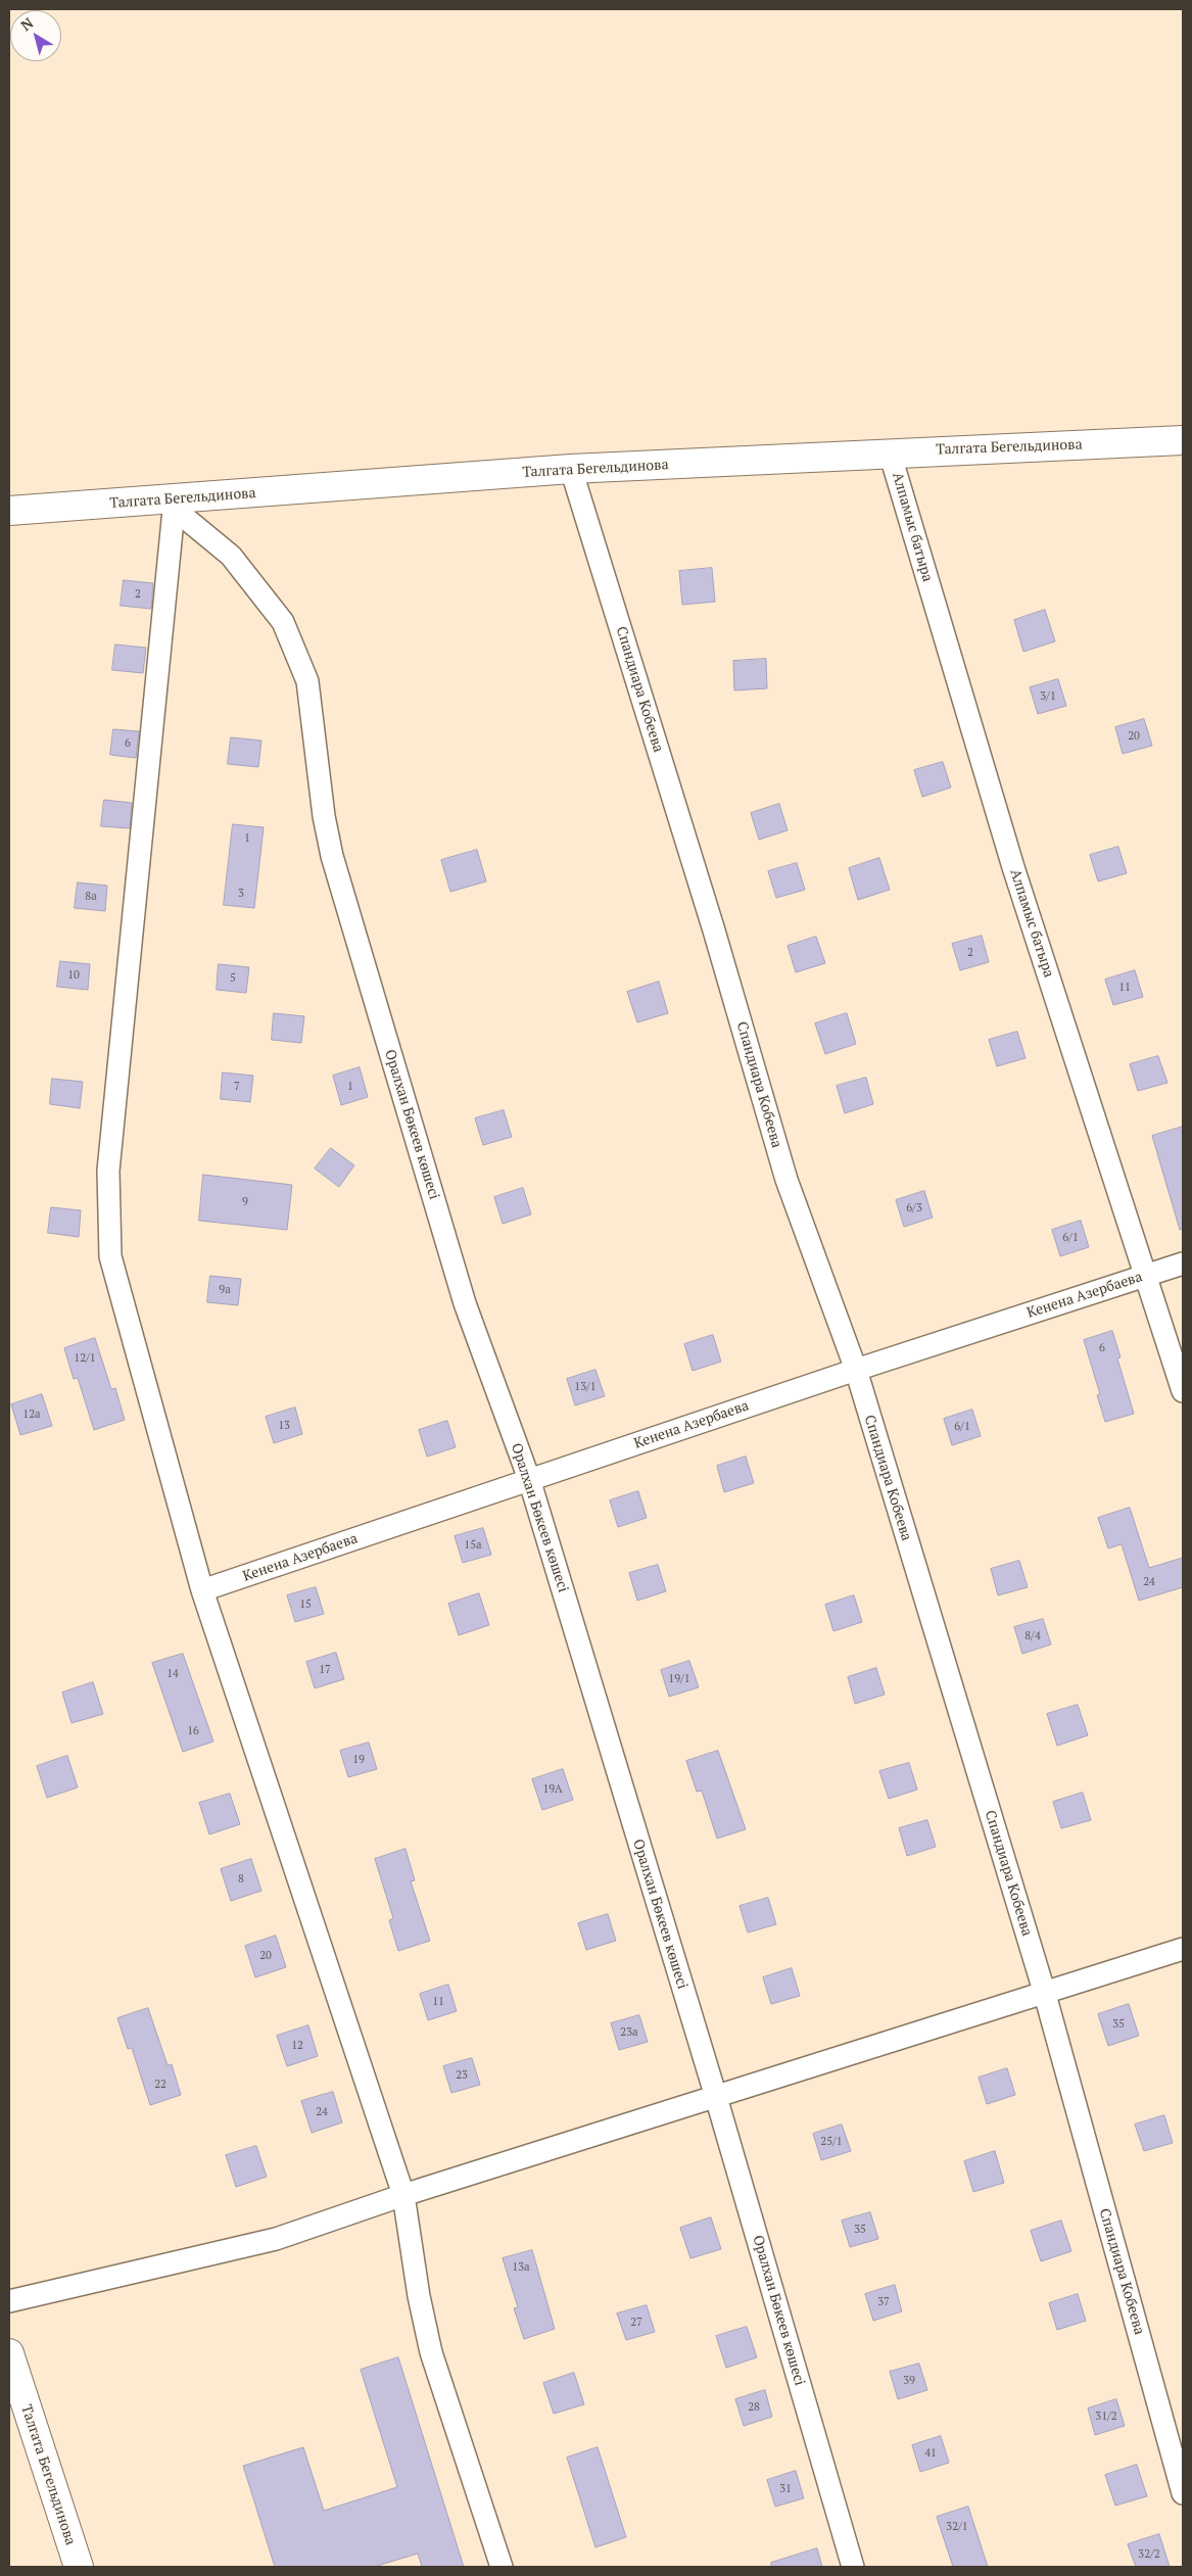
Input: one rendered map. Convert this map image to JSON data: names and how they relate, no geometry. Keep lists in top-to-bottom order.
{
  "streets": {
    "street": [
      "Талгата Бегельдинова",
      "Алпамыс батыра",
      "Спандиара Кобеева",
      "Оралхан Бөкеев көшесі",
      "Кенена Азербаева"
    ]
  },
  "crossings": [
    ["Талгата Бегельдинова", "Алпамыс батыра"],
    ["Талгата Бегельдинова", "Спандиара Кобеева"],
    ["Талгата Бегельдинова", "Оралхан Бөкеев көшесі"],
    ["Алпамыс батыра", "Кенена Азербаева"],
    ["Спандиара Кобеева", "Кенена Азербаева"],
    ["Оралхан Бөкеев көшесі", "Кенена Азербаева"]
  ],
  "house_numbers": [
    "2",
    "3/1",
    "20",
    "6",
    "1",
    "3",
    "8а",
    "2",
    "10",
    "5",
    "11",
    "7",
    "1",
    "9",
    "6/3",
    "6/1",
    "9а",
    "6",
    "12/1",
    "13/1",
    "12а",
    "13",
    "6/1",
    "15а",
    "24",
    "15",
    "8/4",
    "17",
    "14",
    "19/1",
    "16",
    "19",
    "19А",
    "8",
    "20",
    "11",
    "35",
    "23а",
    "12",
    "23",
    "22",
    "24",
    "25/1",
    "35",
    "13а",
    "37",
    "27",
    "39",
    "28",
    "31/2",
    "41",
    "31",
    "32/1",
    "32/2"
  ],
  "north": "top left"
}
